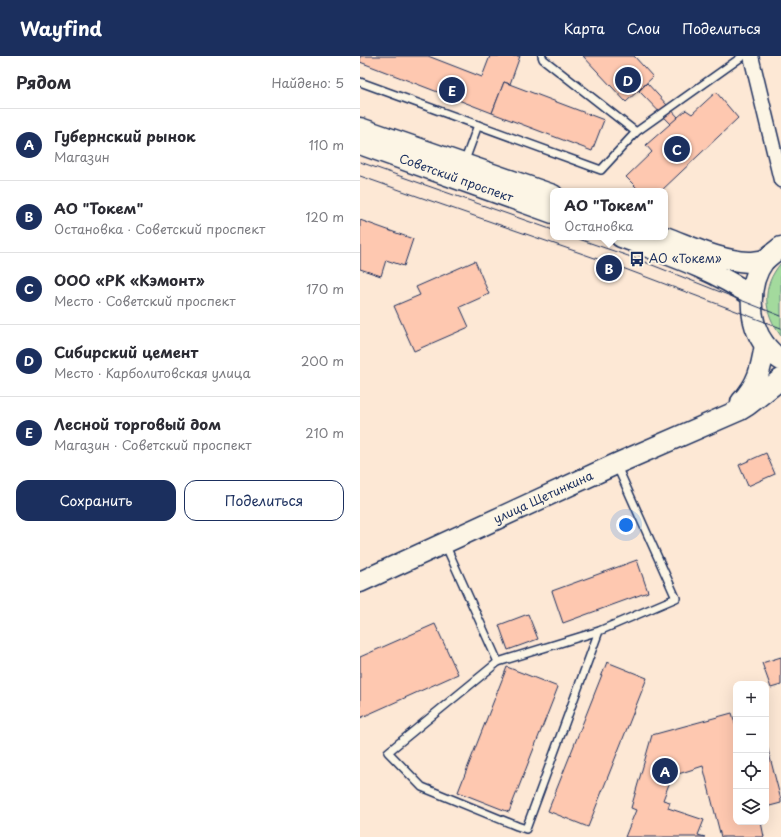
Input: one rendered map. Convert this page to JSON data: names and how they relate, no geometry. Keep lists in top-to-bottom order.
{
  "streets": {
    "main road": ["Советский проспект", "улица Щетинкина"]
  },
  "places": {
    "bus stop": ["АО «Токем»"]
  },
  "page": {
    "header": "Wayfind",
    "nav": ["Карта", "Слои", "Поделиться"],
    "heading": ["Рядом", "Найдено: 5"],
    "pins": [
      "D",
      "E",
      "C",
      "B",
      "A"
    ],
    "list": [
      {
        "mark": "A",
        "name": "Губернский рынок",
        "note": "Магазин",
        "value": "110 m"
      },
      {
        "mark": "B",
        "name": "АО \"Токем\"",
        "note": "Остановка · Советский проспект",
        "value": "120 m"
      },
      {
        "mark": "C",
        "name": "ООО «РК «Кэмонт»",
        "note": "Место · Советский проспект",
        "value": "170 m"
      },
      {
        "mark": "D",
        "name": "Сибирский цемент",
        "note": "Место · Карболитовская улица",
        "value": "200 m"
      },
      {
        "mark": "E",
        "name": "Лесной торговый дом",
        "note": "Магазин · Советский проспект",
        "value": "210 m"
      }
    ],
    "popup": ["АО \"Токем\"", "Остановка"],
    "buttons": ["Сохранить", "Поделиться"],
    "map_buttons": ["+", "−"]
  }
}
